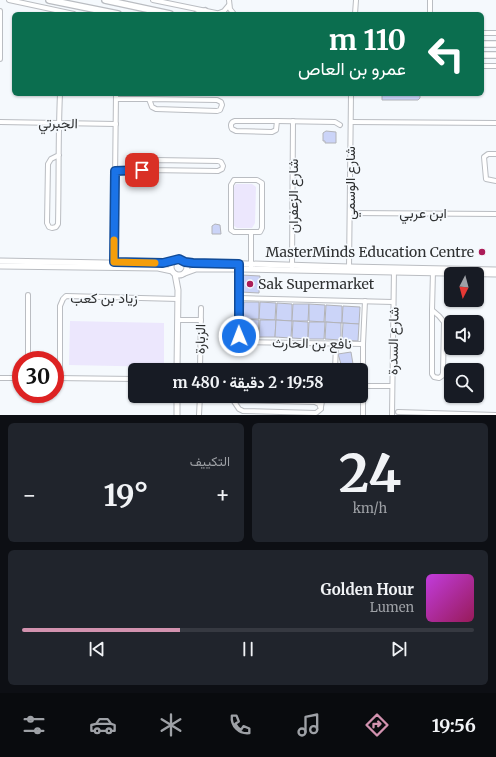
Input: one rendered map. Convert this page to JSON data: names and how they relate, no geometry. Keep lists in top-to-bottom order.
{
  "streets": {
    "street": [
      "الجبرتي",
      "شارع الوسمي",
      "شارع الزعفران",
      "ابن عربي",
      "زياد بن كعب",
      "الزبارة",
      "شارع السدرة",
      "نافع بن الحارث"
    ]
  },
  "crossings": [
    ["شارع الوسمي", "ابن عربي"]
  ],
  "places": ["MasterMinds Education Centre", "Sak Supermarket"],
  "north": "bottom",
  "page": {
    "turn": ["110 m", "عمرو بن العاص"],
    "limit": "30",
    "trip": "19:58 · 2 دقيقة · 480 m",
    "tile": [
      ["24", "km/h"],
      "التكييف"
    ],
    "heat": ["−", "19°", "+"],
    "song": ["Golden Hour", "Lumen"],
    "tabs": "19:56"
  }
}
